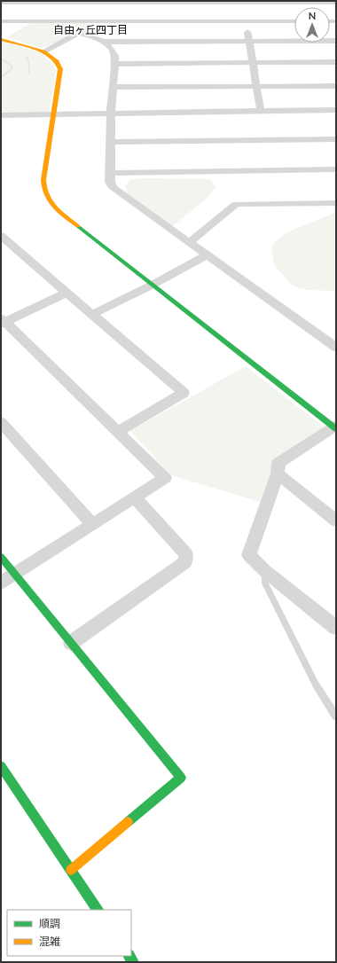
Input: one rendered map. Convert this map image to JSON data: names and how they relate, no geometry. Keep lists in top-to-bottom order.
{
  "districts": ["自由ヶ丘四丁目"],
  "legend": ["順調", "混雑"],
  "north": "top"
}
